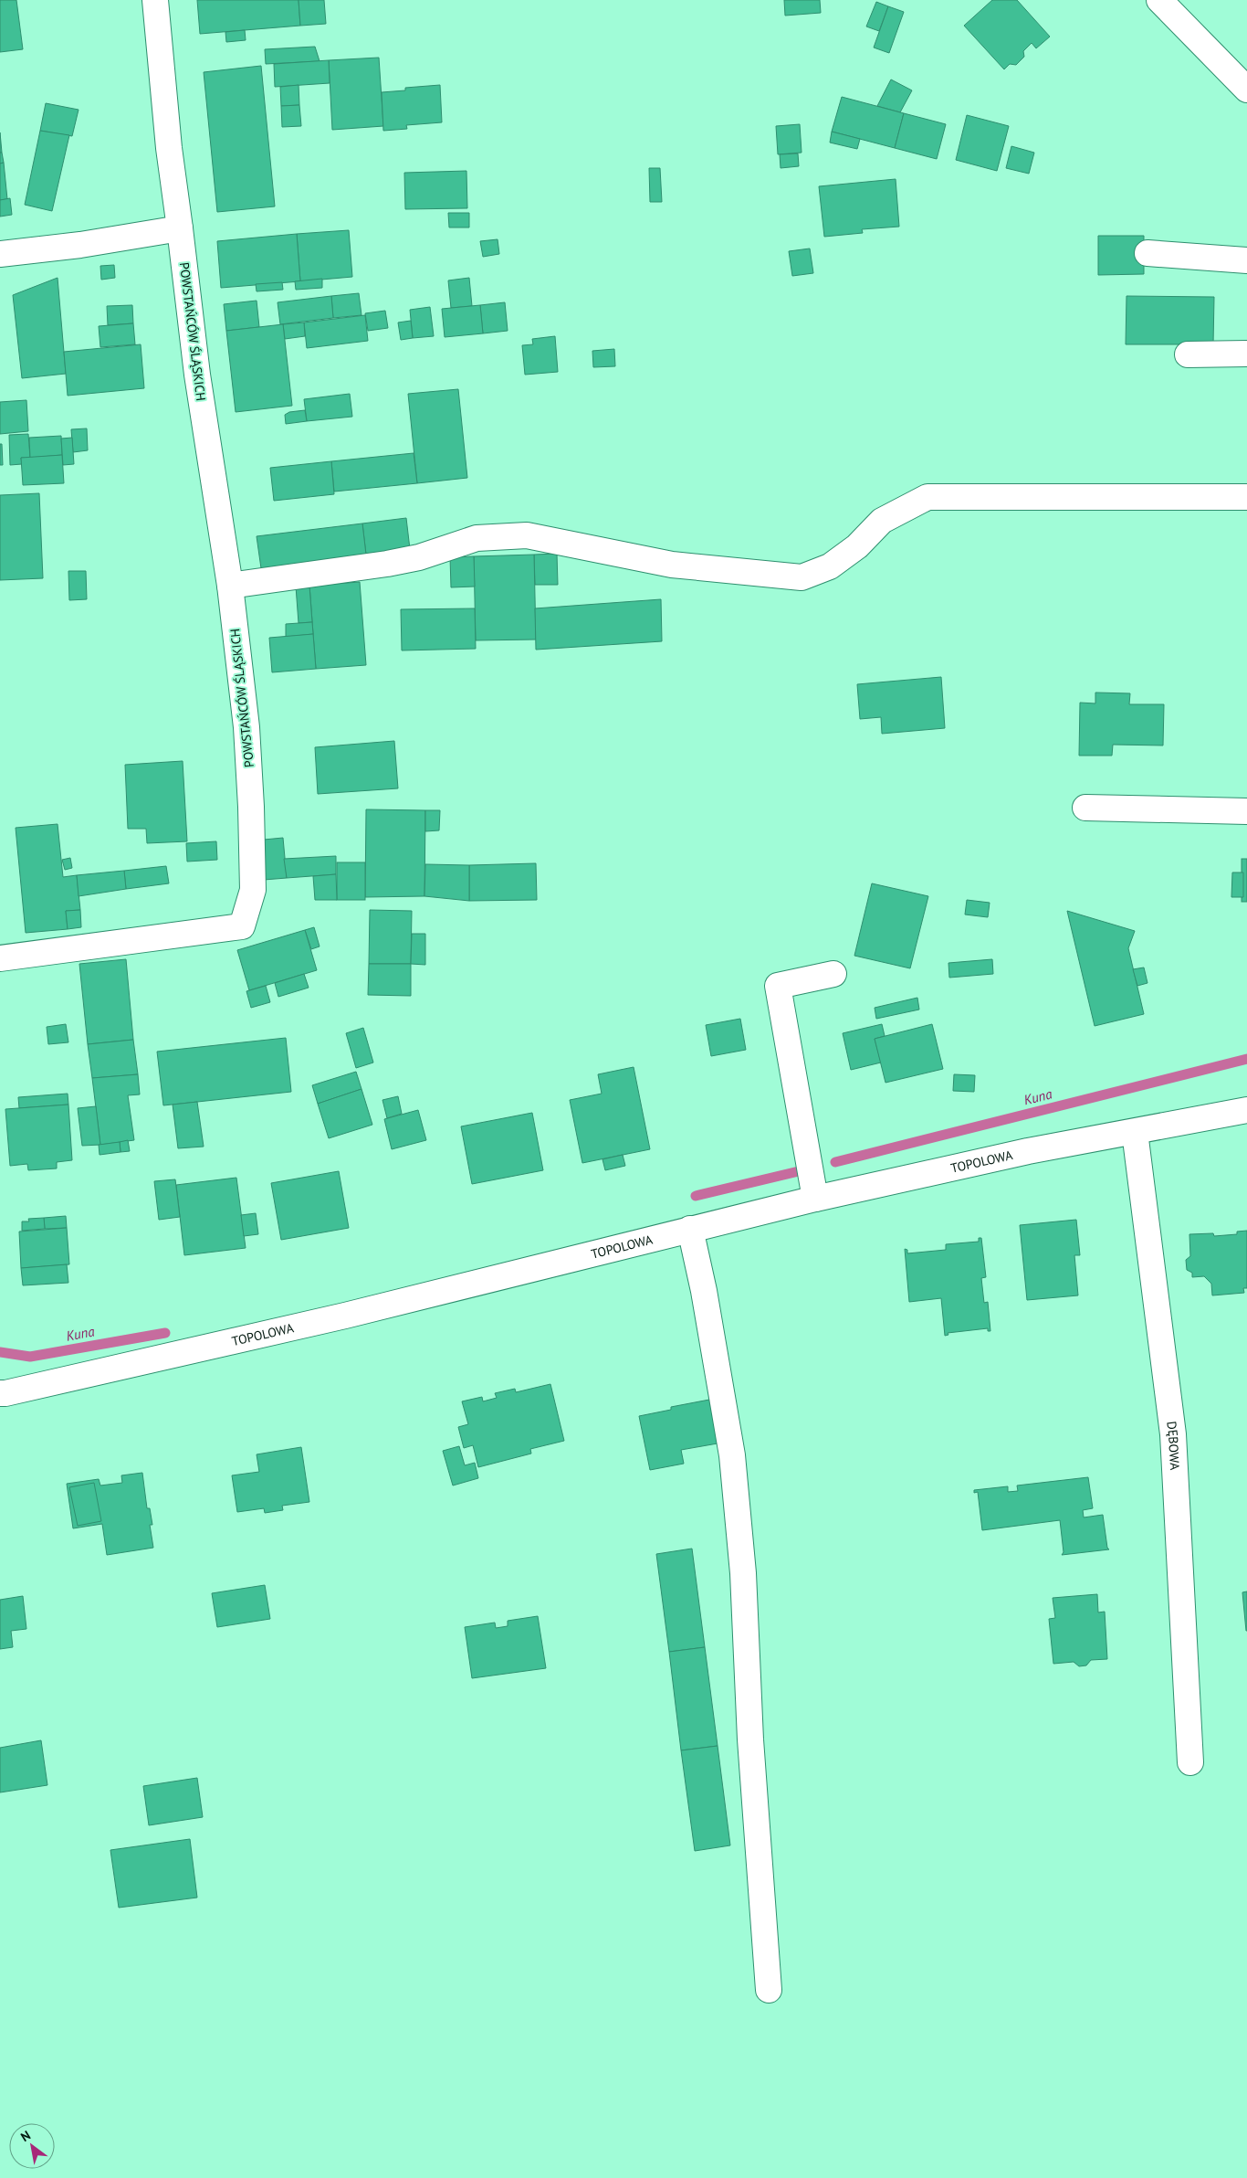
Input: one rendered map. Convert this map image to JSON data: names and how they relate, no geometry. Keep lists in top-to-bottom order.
{
  "streets": {
    "street": ["POWSTAŃCÓW ŚLĄSKICH", "TOPOLOWA", "DĘBOWA"]
  },
  "crossings": [
    ["TOPOLOWA", "DĘBOWA"]
  ],
  "water": ["Kuna"],
  "north": "top left"
}
